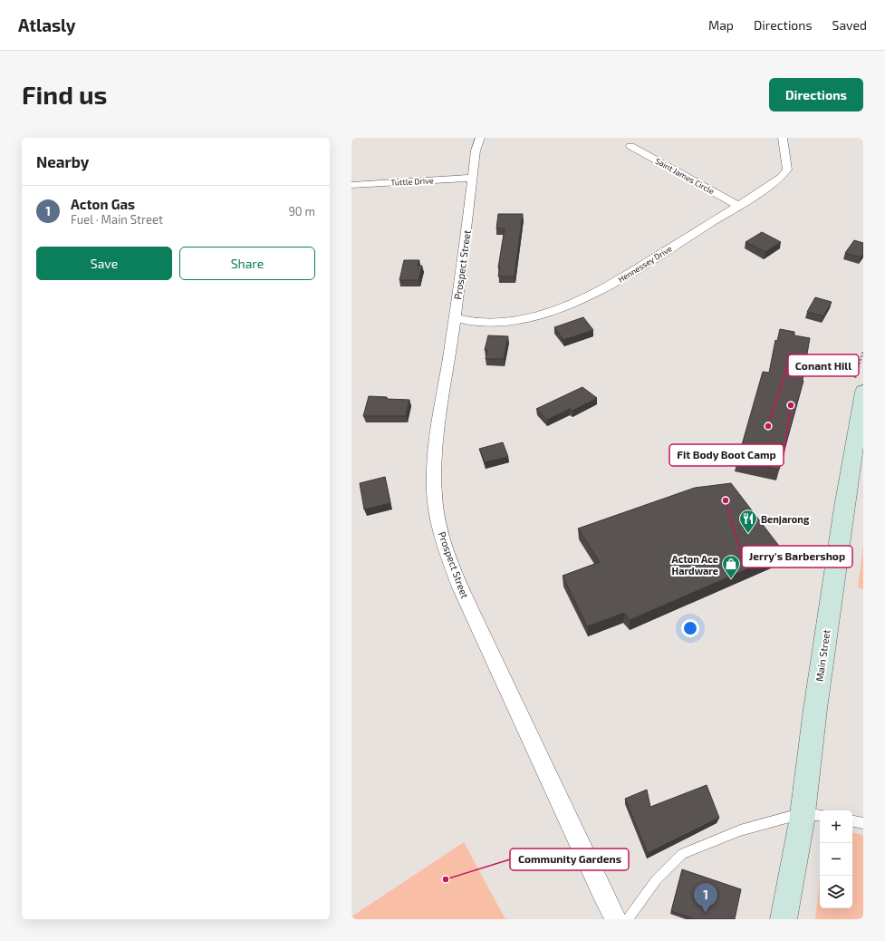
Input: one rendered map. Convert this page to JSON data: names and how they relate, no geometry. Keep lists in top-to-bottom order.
{
  "streets": {
    "main road": ["Main Street"],
    "street": [
      "Saint James Circle",
      "Tuttle Drive",
      "Hennessey Drive",
      "Prospect Street"
    ]
  },
  "crossings": [
    ["Saint James Circle", "Hennessey Drive"],
    ["Tuttle Drive", "Prospect Street"],
    ["Hennessey Drive", "Prospect Street"]
  ],
  "places": {
    "other": [
      "Fit Body Boot Camp",
      "Conant Hill",
      "Jerry's Barbershop",
      "Community Gardens"
    ],
    "restaurant": ["Benjarong"],
    "shop": ["Acton Ace Hardware"]
  },
  "page": {
    "header": "Atlasly",
    "nav": ["Map", "Directions", "Saved"],
    "buttons": [
      "Directions",
      ["Save", "Share"]
    ],
    "title": "Find us",
    "heading": "Nearby",
    "list": [
      {
        "mark": "1",
        "name": "Acton Gas",
        "note": "Fuel · Main Street",
        "value": "90 m"
      }
    ],
    "map_buttons": ["+", "−"],
    "pins": "1"
  }
}
